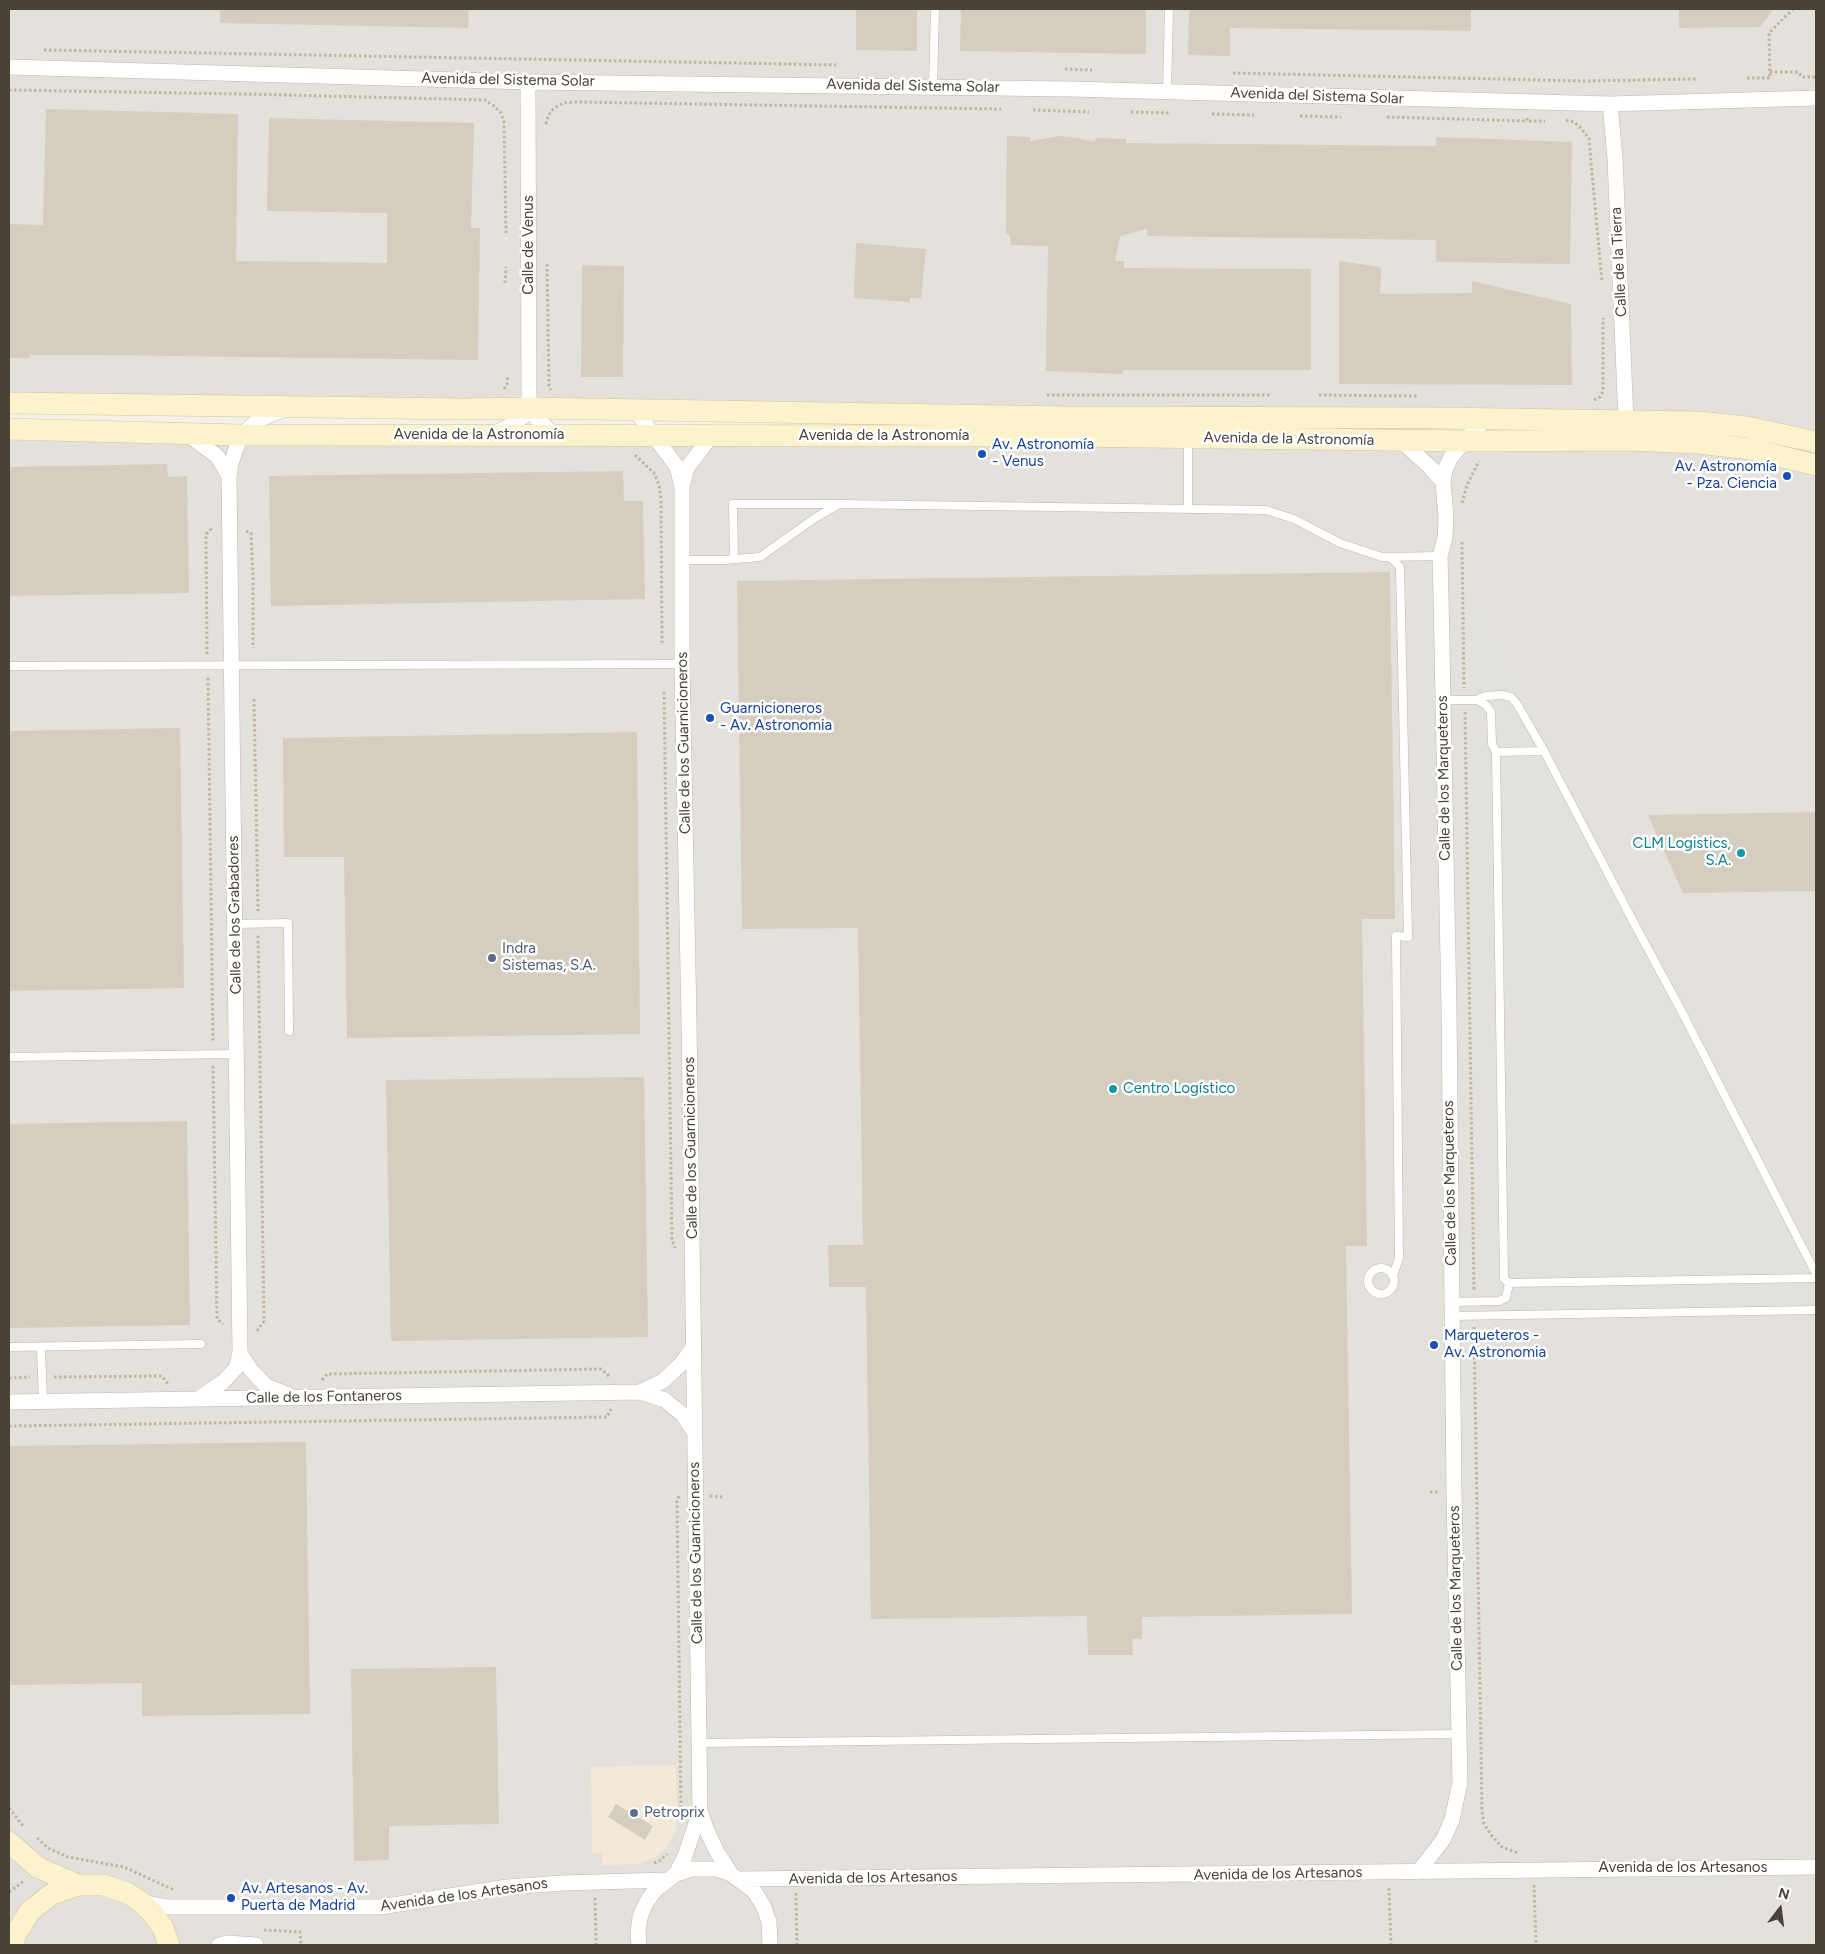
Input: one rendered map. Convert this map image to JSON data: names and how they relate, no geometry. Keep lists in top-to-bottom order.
{
  "streets": {
    "street": [
      "Avenida del Sistema Solar",
      "Calle de Venus",
      "Calle de la Tierra",
      "Avenida de la Astronomía",
      "Calle de los Guarnicioneros",
      "Calle de los Marqueteros",
      "Calle de los Grabadores",
      "Calle de los Fontaneros",
      "Avenida de los Artesanos"
    ]
  },
  "crossings": [
    ["Avenida del Sistema Solar", "Calle de Venus"],
    ["Avenida del Sistema Solar", "Calle de la Tierra"],
    ["Calle de Venus", "Avenida de la Astronomía"],
    ["Calle de la Tierra", "Avenida de la Astronomía"],
    ["Avenida de la Astronomía", "Calle de los Guarnicioneros"],
    ["Avenida de la Astronomía", "Calle de los Marqueteros"],
    ["Avenida de la Astronomía", "Calle de los Grabadores"],
    ["Calle de los Guarnicioneros", "Calle de los Fontaneros"],
    ["Calle de los Guarnicioneros", "Avenida de los Artesanos"],
    ["Calle de los Marqueteros", "Avenida de los Artesanos"],
    ["Calle de los Grabadores", "Calle de los Fontaneros"]
  ],
  "places": [
    "Av. Astronomía - Venus",
    "Av. Astronomía - Pza. Ciencia",
    "Guarnicioneros - Av. Astronomia",
    "CLM Logistics, S.A.",
    "Indra Sistemas, S.A.",
    "Centro Logístico",
    "Marqueteros - Av. Astronomia",
    "Petroprix",
    "Av. Artesanos - Av. Puerta de Madrid"
  ],
  "north": "top"
}
